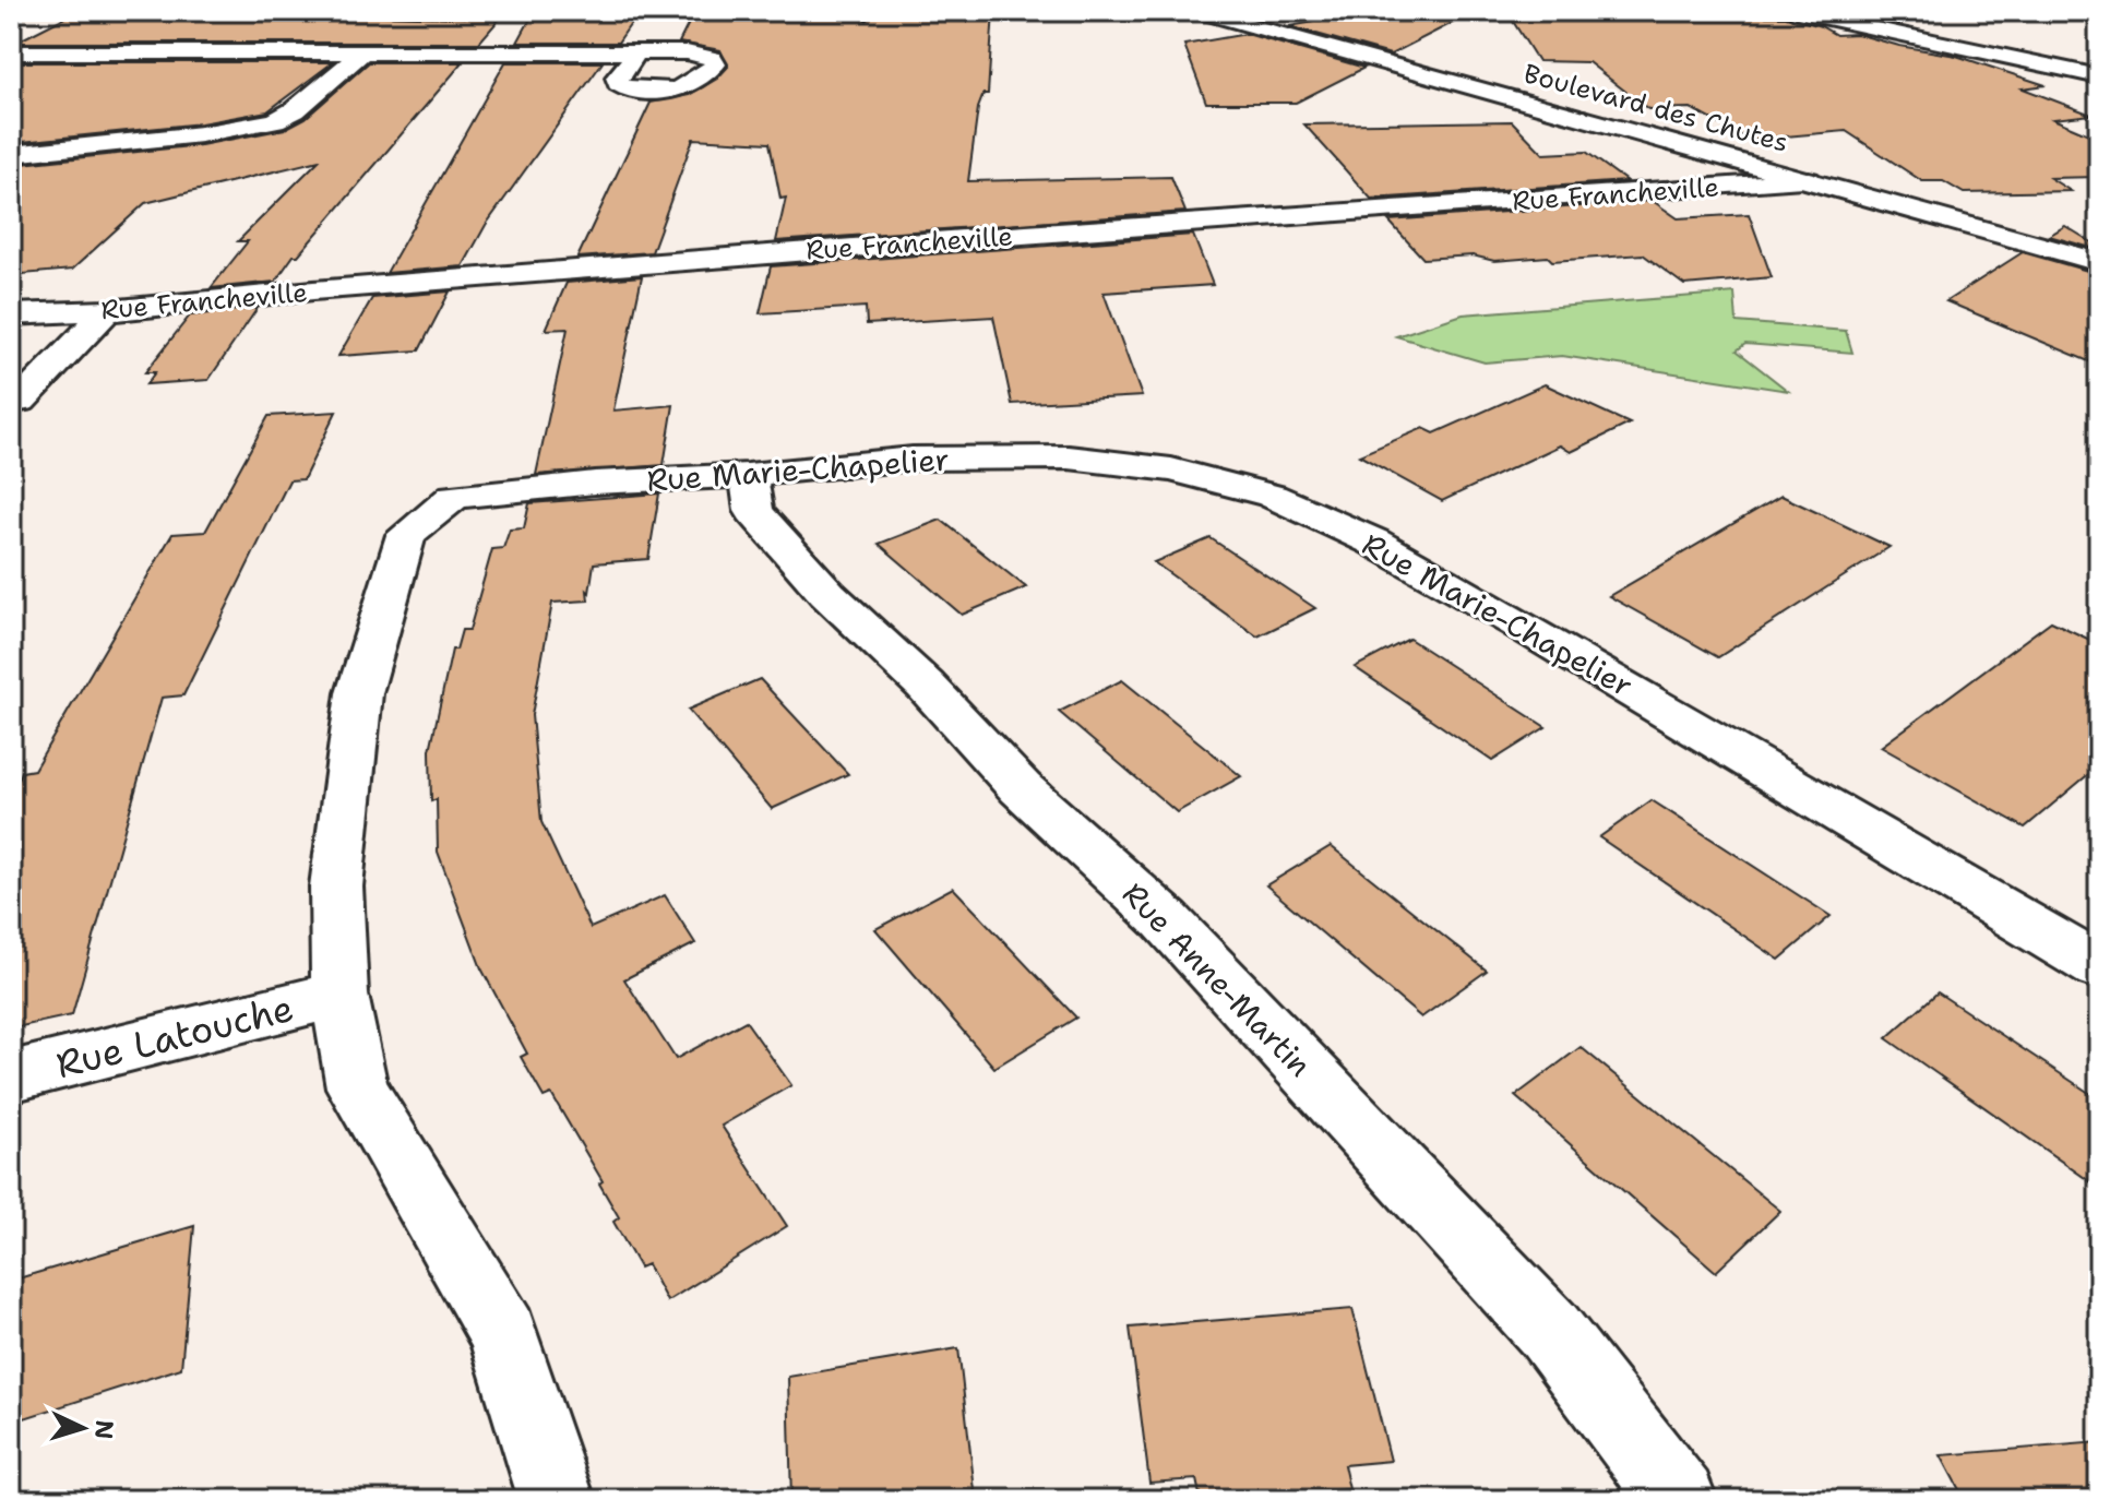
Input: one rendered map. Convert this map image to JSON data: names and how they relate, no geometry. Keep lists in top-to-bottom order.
{
  "streets": {
    "street": [
      "Boulevard des Chutes",
      "Rue Francheville",
      "Rue Marie-Chapelier",
      "Rue Anne-Martin",
      "Rue Latouche"
    ]
  },
  "crossings": [
    ["Boulevard des Chutes", "Rue Francheville"],
    ["Rue Marie-Chapelier", "Rue Anne-Martin"],
    ["Rue Marie-Chapelier", "Rue Latouche"]
  ],
  "north": "right"
}
